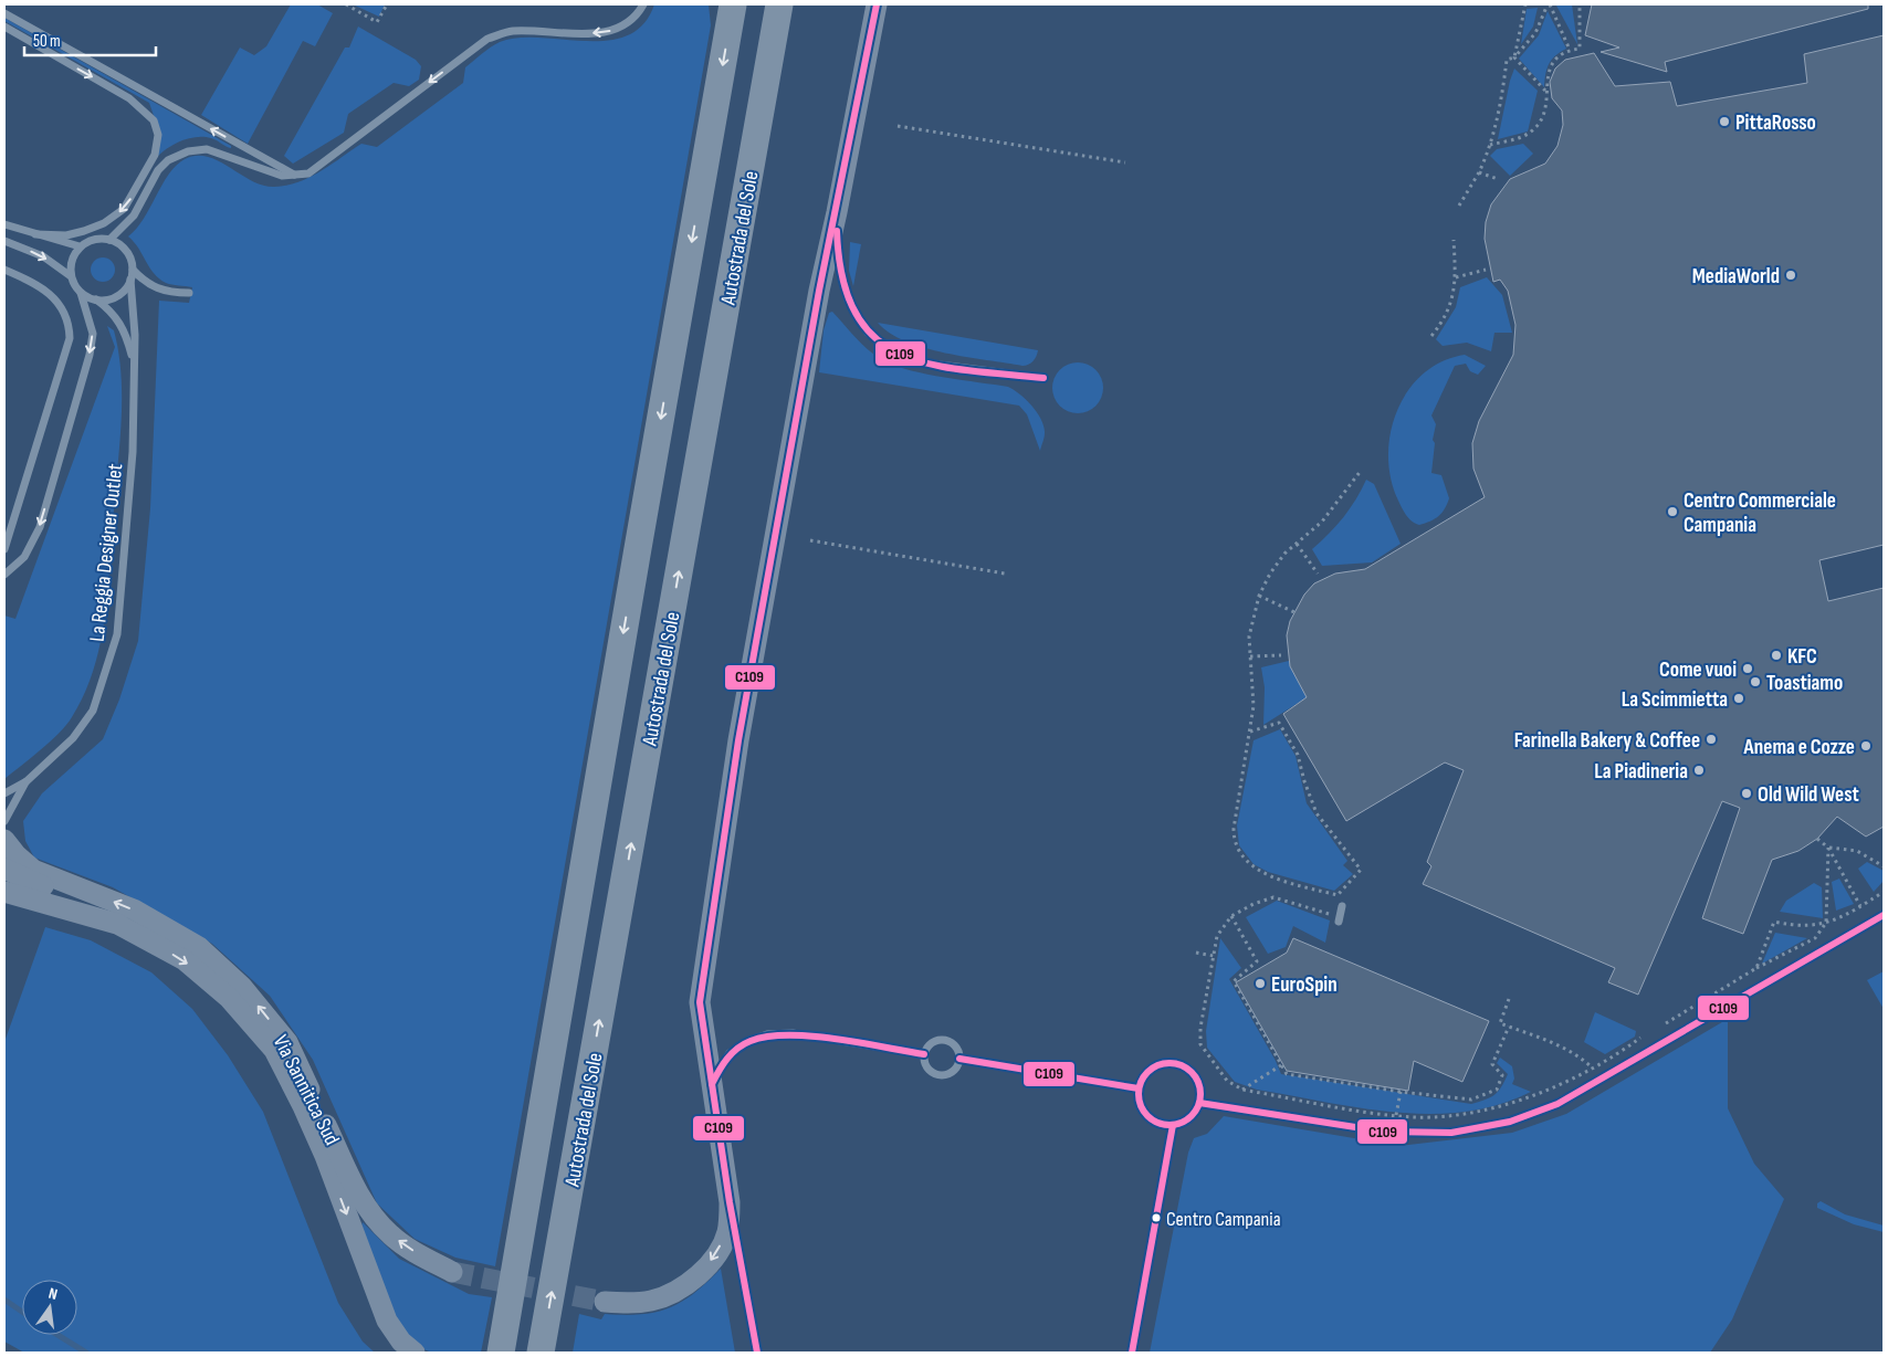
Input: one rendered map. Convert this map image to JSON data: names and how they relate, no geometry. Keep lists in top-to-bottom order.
{
  "streets": {
    "highway": ["Autostrada del Sole"],
    "street": ["Via Sannitica Sud"],
    "lane": ["La Reggia Designer Outlet"]
  },
  "places": [
    "PittaRosso",
    "MediaWorld",
    "Centro Commerciale Campania",
    "KFC",
    "Come vuoi",
    "Toastiamo",
    "La Scimmietta",
    "Farinella Bakery & Coffee",
    "Anema e Cozze",
    "La Piadineria",
    "Old Wild West",
    "EuroSpin",
    "Centro Campania"
  ],
  "lines": ["transit line C109"],
  "scale_bar": "50 m",
  "north": "top"
}
